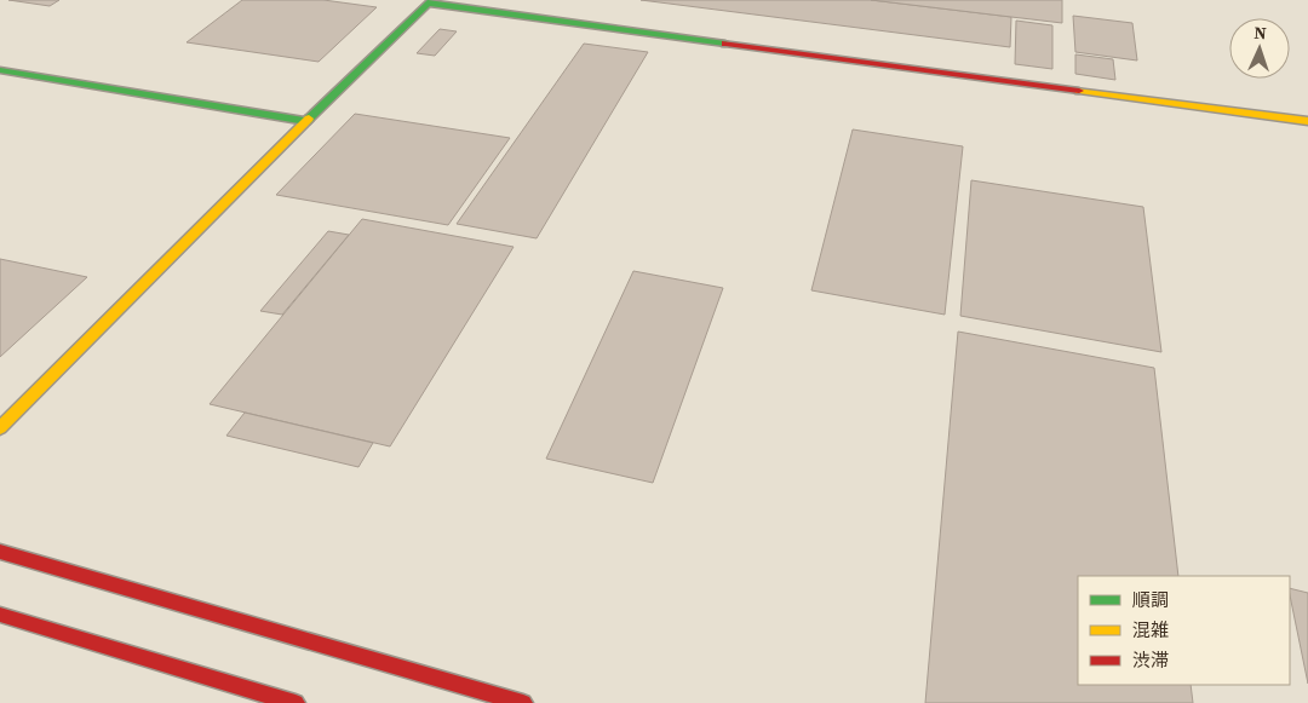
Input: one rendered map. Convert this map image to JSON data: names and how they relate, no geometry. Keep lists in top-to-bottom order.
{
  "legend": ["順調", "混雑", "渋滞"],
  "north": "top"
}
